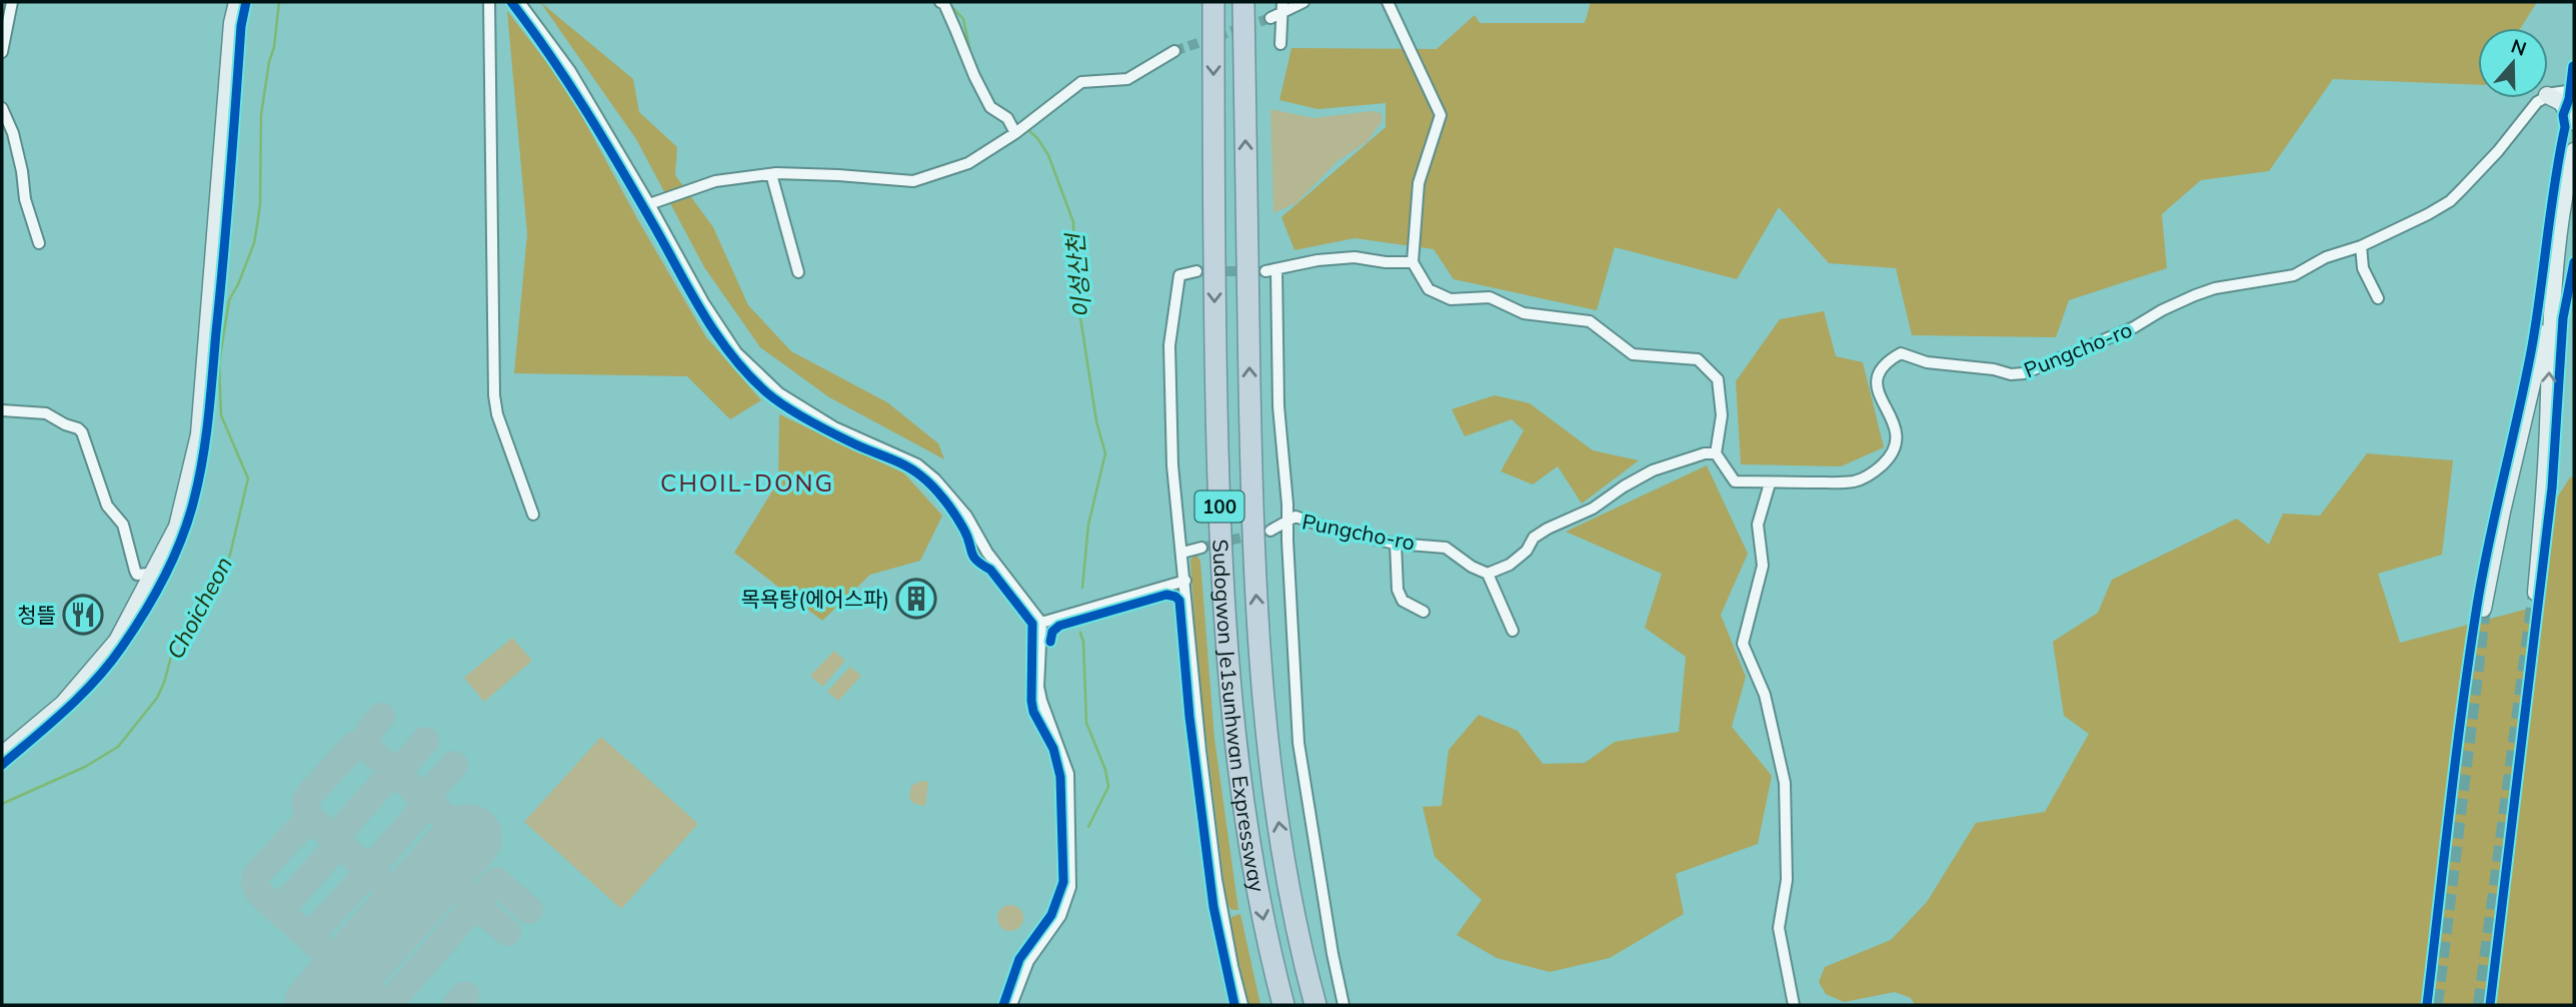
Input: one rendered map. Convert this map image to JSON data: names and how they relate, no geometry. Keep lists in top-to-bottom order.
{
  "streets": {
    "highway": ["100", "Sudogwon Je1sunhwan Expressway"],
    "street": ["Pungcho-ro"]
  },
  "districts": ["CHOIL-DONG"],
  "water": ["이성산천", "Choicheon"],
  "places": {
    "building": ["목욕탕(에어스파)"],
    "restaurant": ["청뜰"]
  },
  "north": "top"
}
